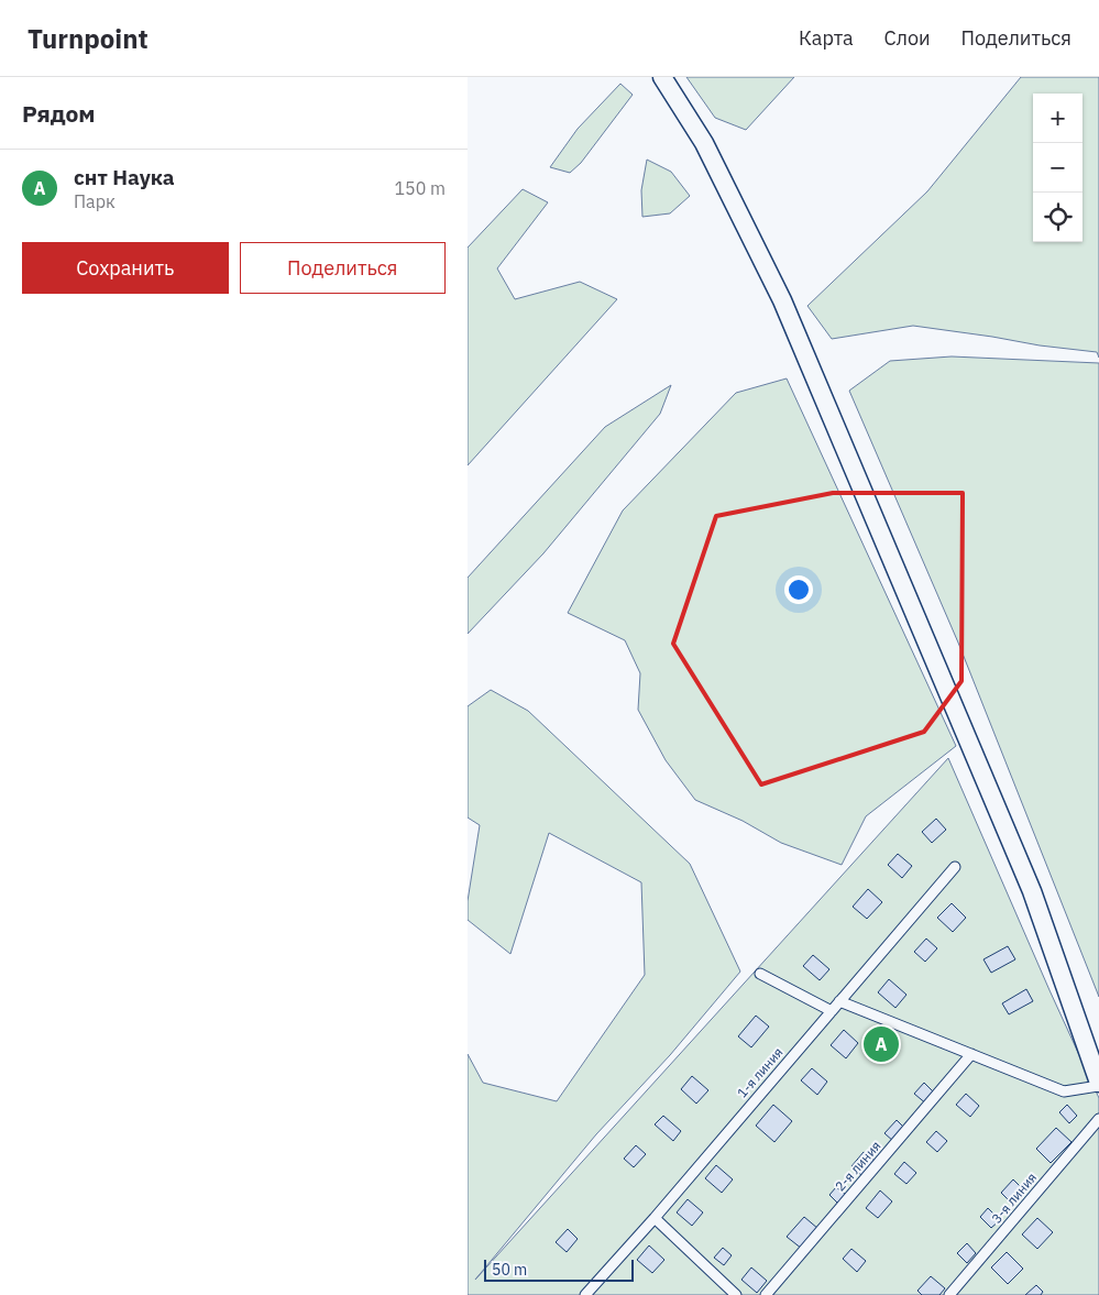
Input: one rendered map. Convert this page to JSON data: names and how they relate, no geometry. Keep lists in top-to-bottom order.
{
  "streets": {
    "lane": ["1-я линия", "2-я линия", "3-я линия"]
  },
  "scale_bar": "50 m",
  "page": {
    "header": "Turnpoint",
    "nav": ["Карта", "Слои", "Поделиться"],
    "heading": "Рядом",
    "map_buttons": ["+", "−"],
    "list": [
      {
        "mark": "A",
        "name": "снт Наука",
        "note": "Парк",
        "value": "150 m"
      }
    ],
    "buttons": ["Сохранить", "Поделиться"],
    "pins": "A",
    "scale": "50 m"
  }
}
